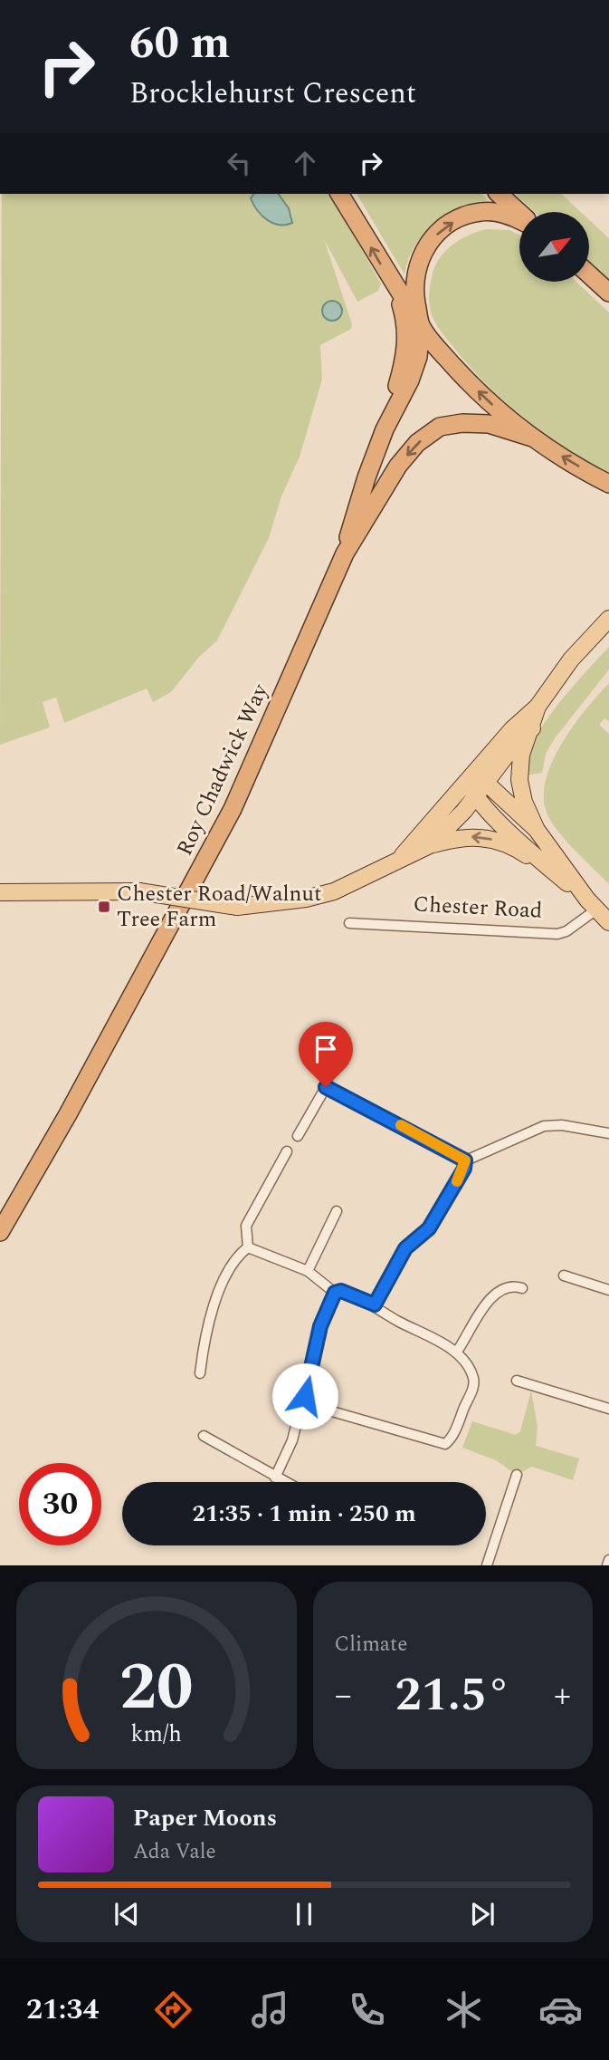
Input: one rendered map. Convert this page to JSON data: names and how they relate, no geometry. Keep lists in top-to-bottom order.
{
  "streets": {
    "highway": ["Roy Chadwick Way"],
    "main road": ["Chester Road"]
  },
  "places": {
    "transit": ["Chester Road/Walnut Tree Farm"]
  },
  "north": "top right",
  "page": {
    "turn": ["60 m", "Brocklehurst Crescent"],
    "limit": "30",
    "trip": "21:35 · 1 min · 250 m",
    "tile": "Climate",
    "heat": ["−", "21.5°", "+"],
    "song": ["Paper Moons", "Ada Vale"],
    "tabs": "21:34",
    "gauge": ["20", "km/h"]
  }
}
